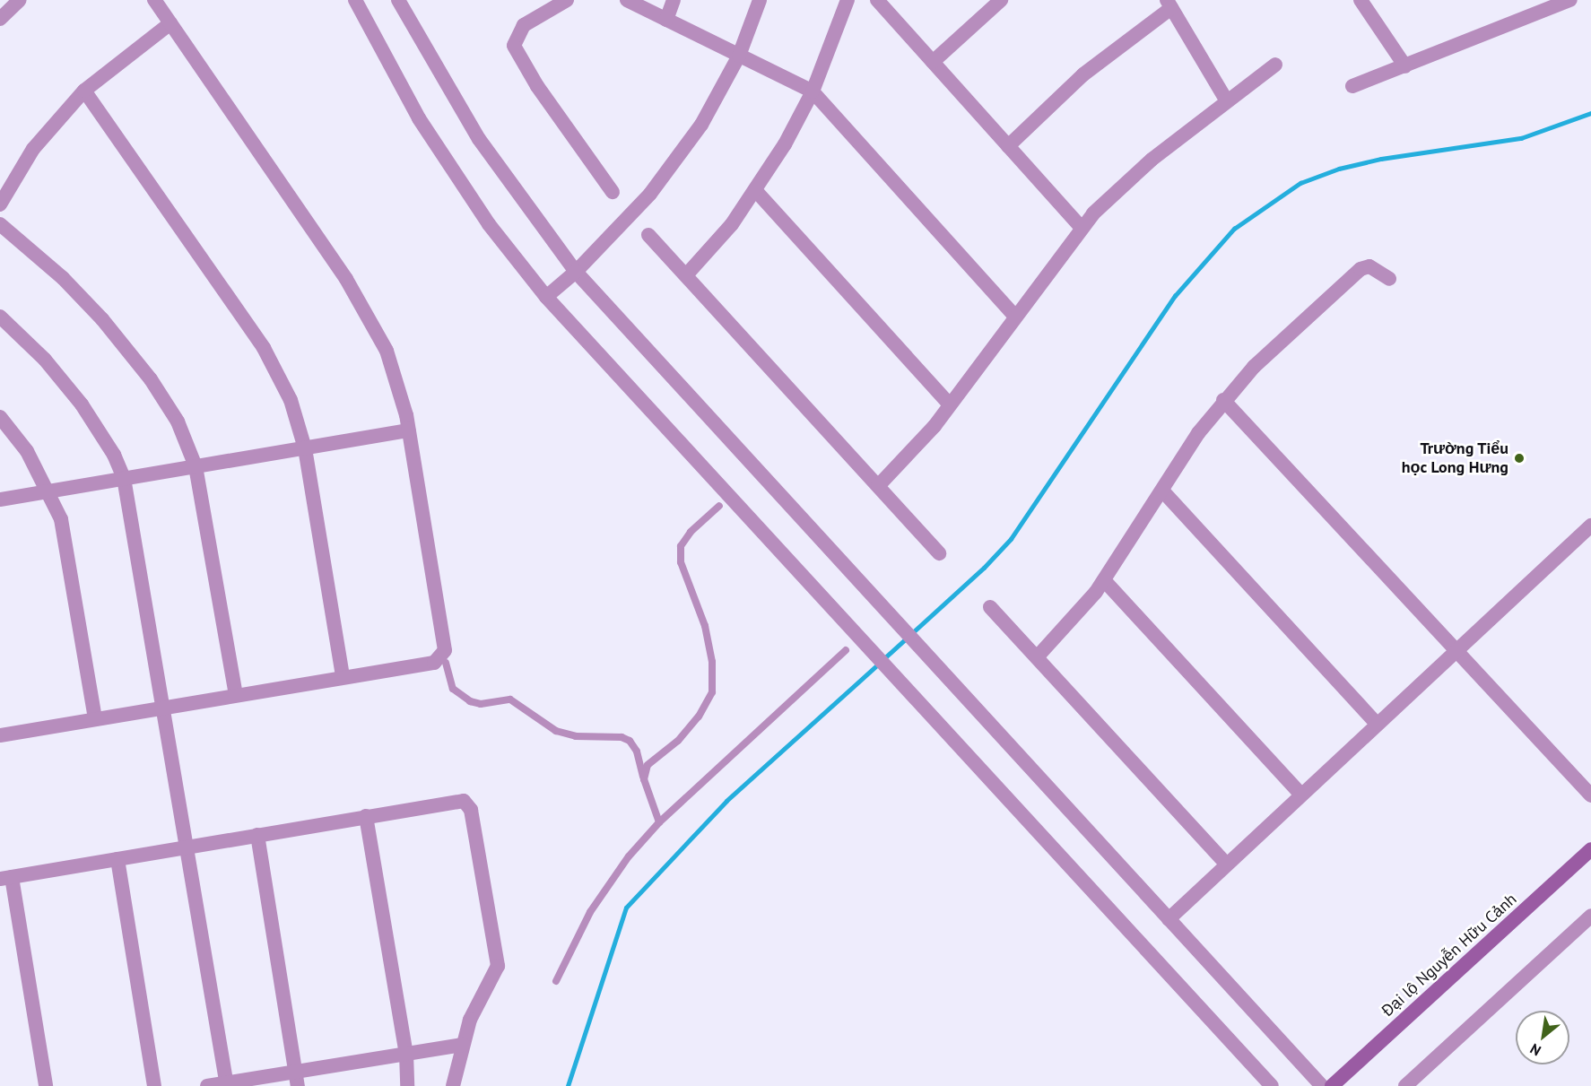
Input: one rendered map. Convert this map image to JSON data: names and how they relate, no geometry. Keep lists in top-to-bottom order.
{
  "streets": {
    "main road": ["Đại lộ Nguyễn Hữu Cảnh"]
  },
  "places": ["Trường Tiểu học Long Hưng"],
  "north": "bottom left"
}
